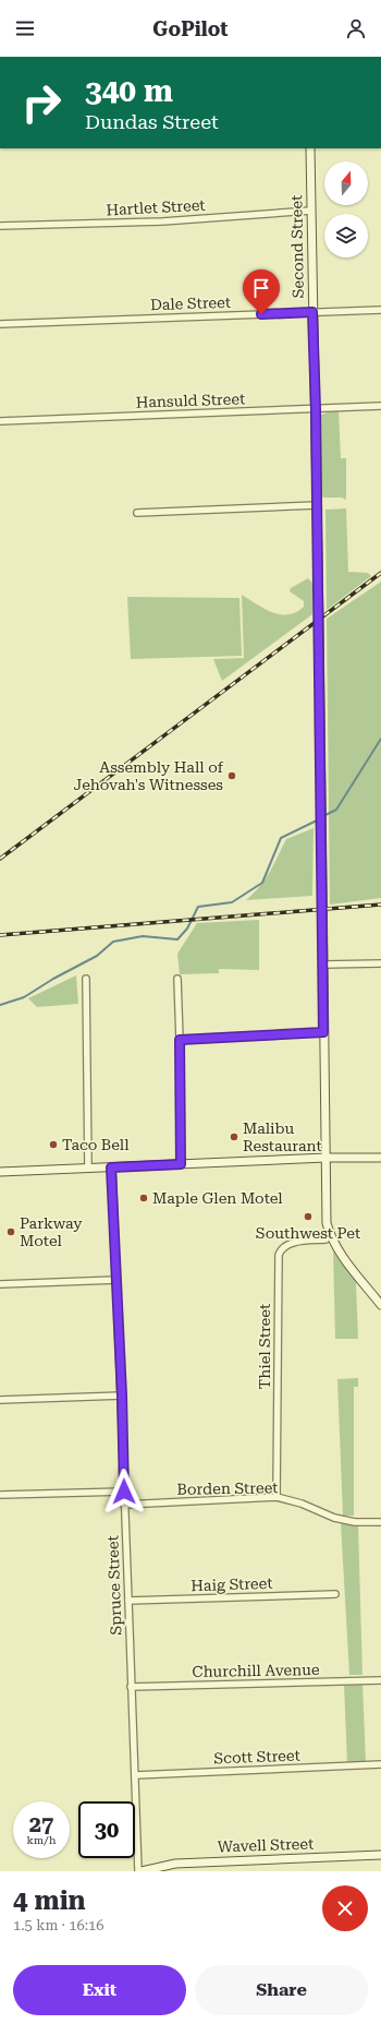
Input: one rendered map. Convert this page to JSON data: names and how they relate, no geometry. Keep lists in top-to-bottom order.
{
  "streets": {
    "street": [
      "Hartlet Street",
      "Second Street",
      "Dale Street",
      "Hansuld Street",
      "Thiel Street",
      "Borden Street",
      "Haig Street",
      "Spruce Street",
      "Churchill Avenue",
      "Scott Street",
      "Wavell Street"
    ]
  },
  "crossings": [
    ["Hartlet Street", "Second Street"],
    ["Second Street", "Dale Street"],
    ["Second Street", "Hansuld Street"],
    ["Second Street", "Thiel Street"],
    ["Thiel Street", "Borden Street"],
    ["Borden Street", "Spruce Street"],
    ["Haig Street", "Spruce Street"],
    ["Spruce Street", "Churchill Avenue"],
    ["Spruce Street", "Scott Street"]
  ],
  "places": [
    "Assembly Hall of Jehovah's Witnesses",
    "Malibu Restaurant",
    "Taco Bell",
    "Maple Glen Motel",
    "Southwest Pet",
    "Parkway Motel"
  ],
  "north": "top",
  "page": {
    "header": "GoPilot",
    "turn": ["340 m", "Dundas Street"],
    "speed": "27 km/h",
    "limit": "30",
    "heading": ["4 min", "1.5 km · 16:16"],
    "buttons": ["Exit", "Share"]
  }
}
